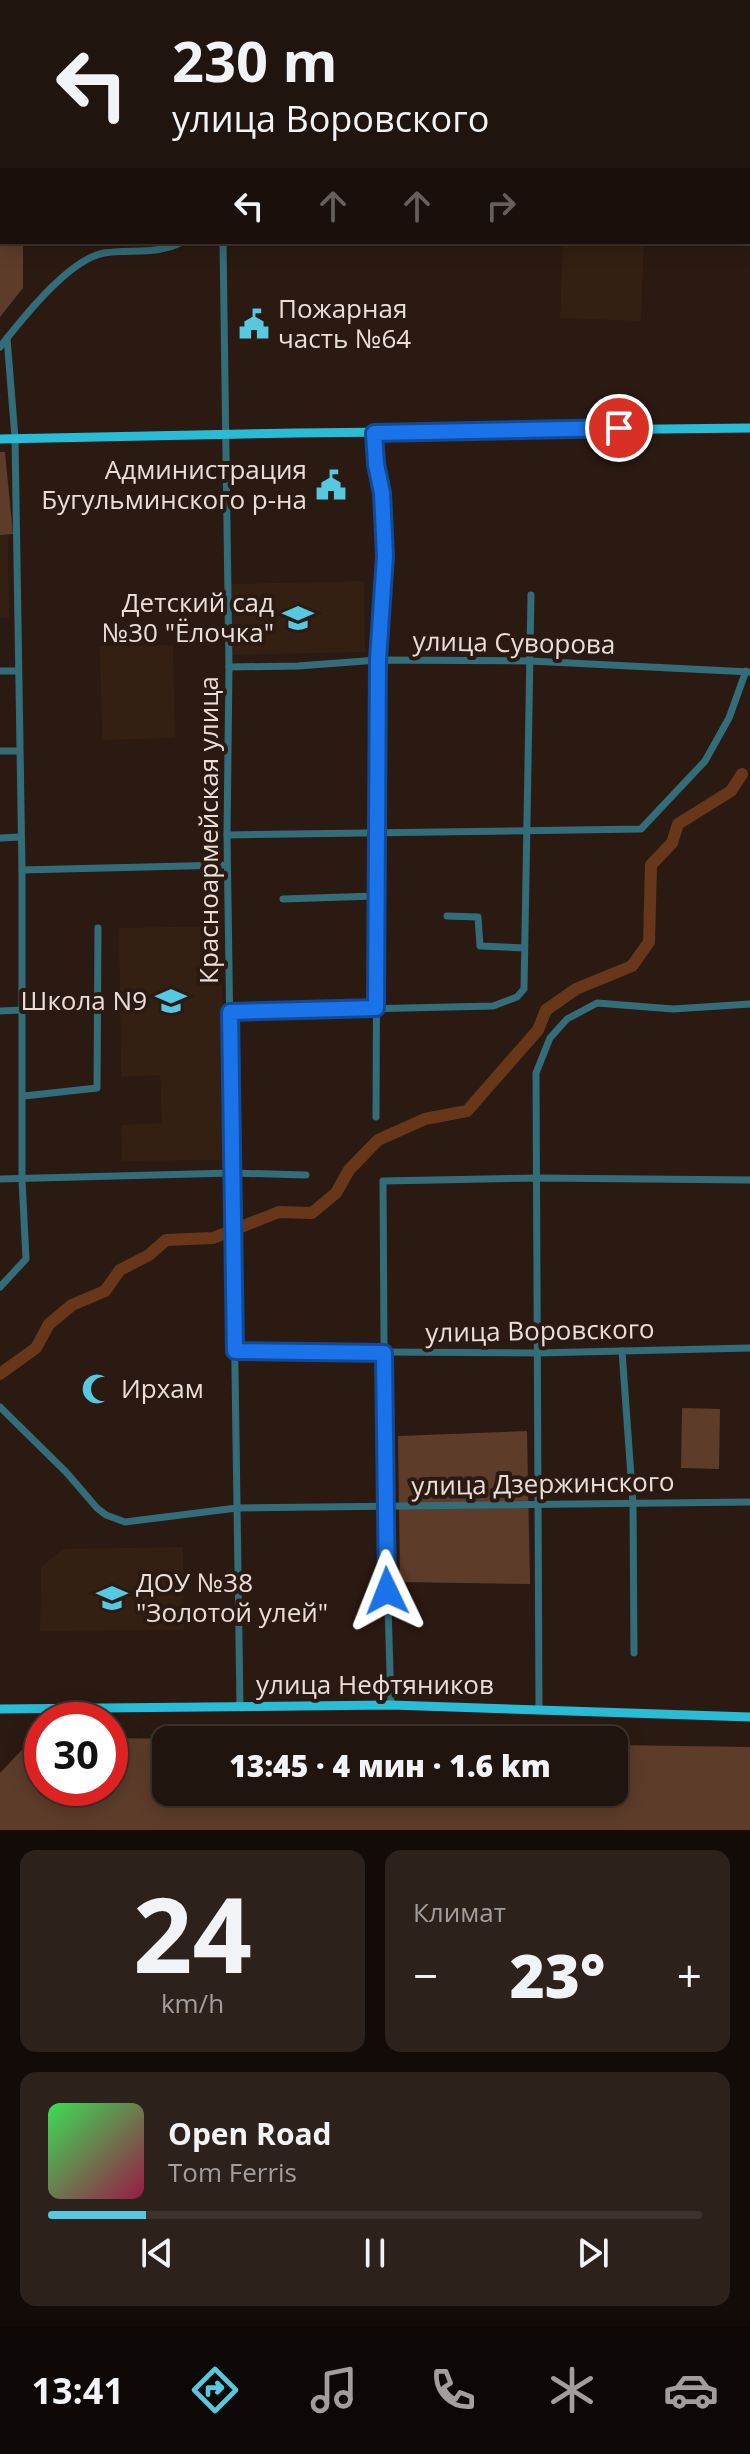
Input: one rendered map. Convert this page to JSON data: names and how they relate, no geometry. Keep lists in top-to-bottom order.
{
  "streets": {
    "main road": ["улица Нефтяников"],
    "street": [
      "улица Суворова",
      "Красноармейская улица",
      "улица Воровского",
      "улица Дзержинского"
    ]
  },
  "crossings": [
    ["улица Суворова", "Красноармейская улица"],
    ["Красноармейская улица", "улица Воровского"],
    ["Красноармейская улица", "улица Дзержинского"],
    ["Красноармейская улица", "улица Нефтяников"]
  ],
  "places": {
    "public building": ["Пожарная часть №64", "Администрация Бугульминского р-на"],
    "school or university": ["Детский сад №30 \"Ёлочка\"", "Школа N9", "ДОУ №38 \"Золотой улей\""],
    "mosque": ["Ирхам"]
  },
  "page": {
    "turn": ["230 m", "улица Воровского"],
    "limit": "30",
    "trip": "13:45 · 4 мин · 1.6 km",
    "tile": [
      ["24", "km/h"],
      "Климат"
    ],
    "heat": ["−", "23°", "+"],
    "song": ["Open Road", "Tom Ferris"],
    "tabs": "13:41"
  }
}
